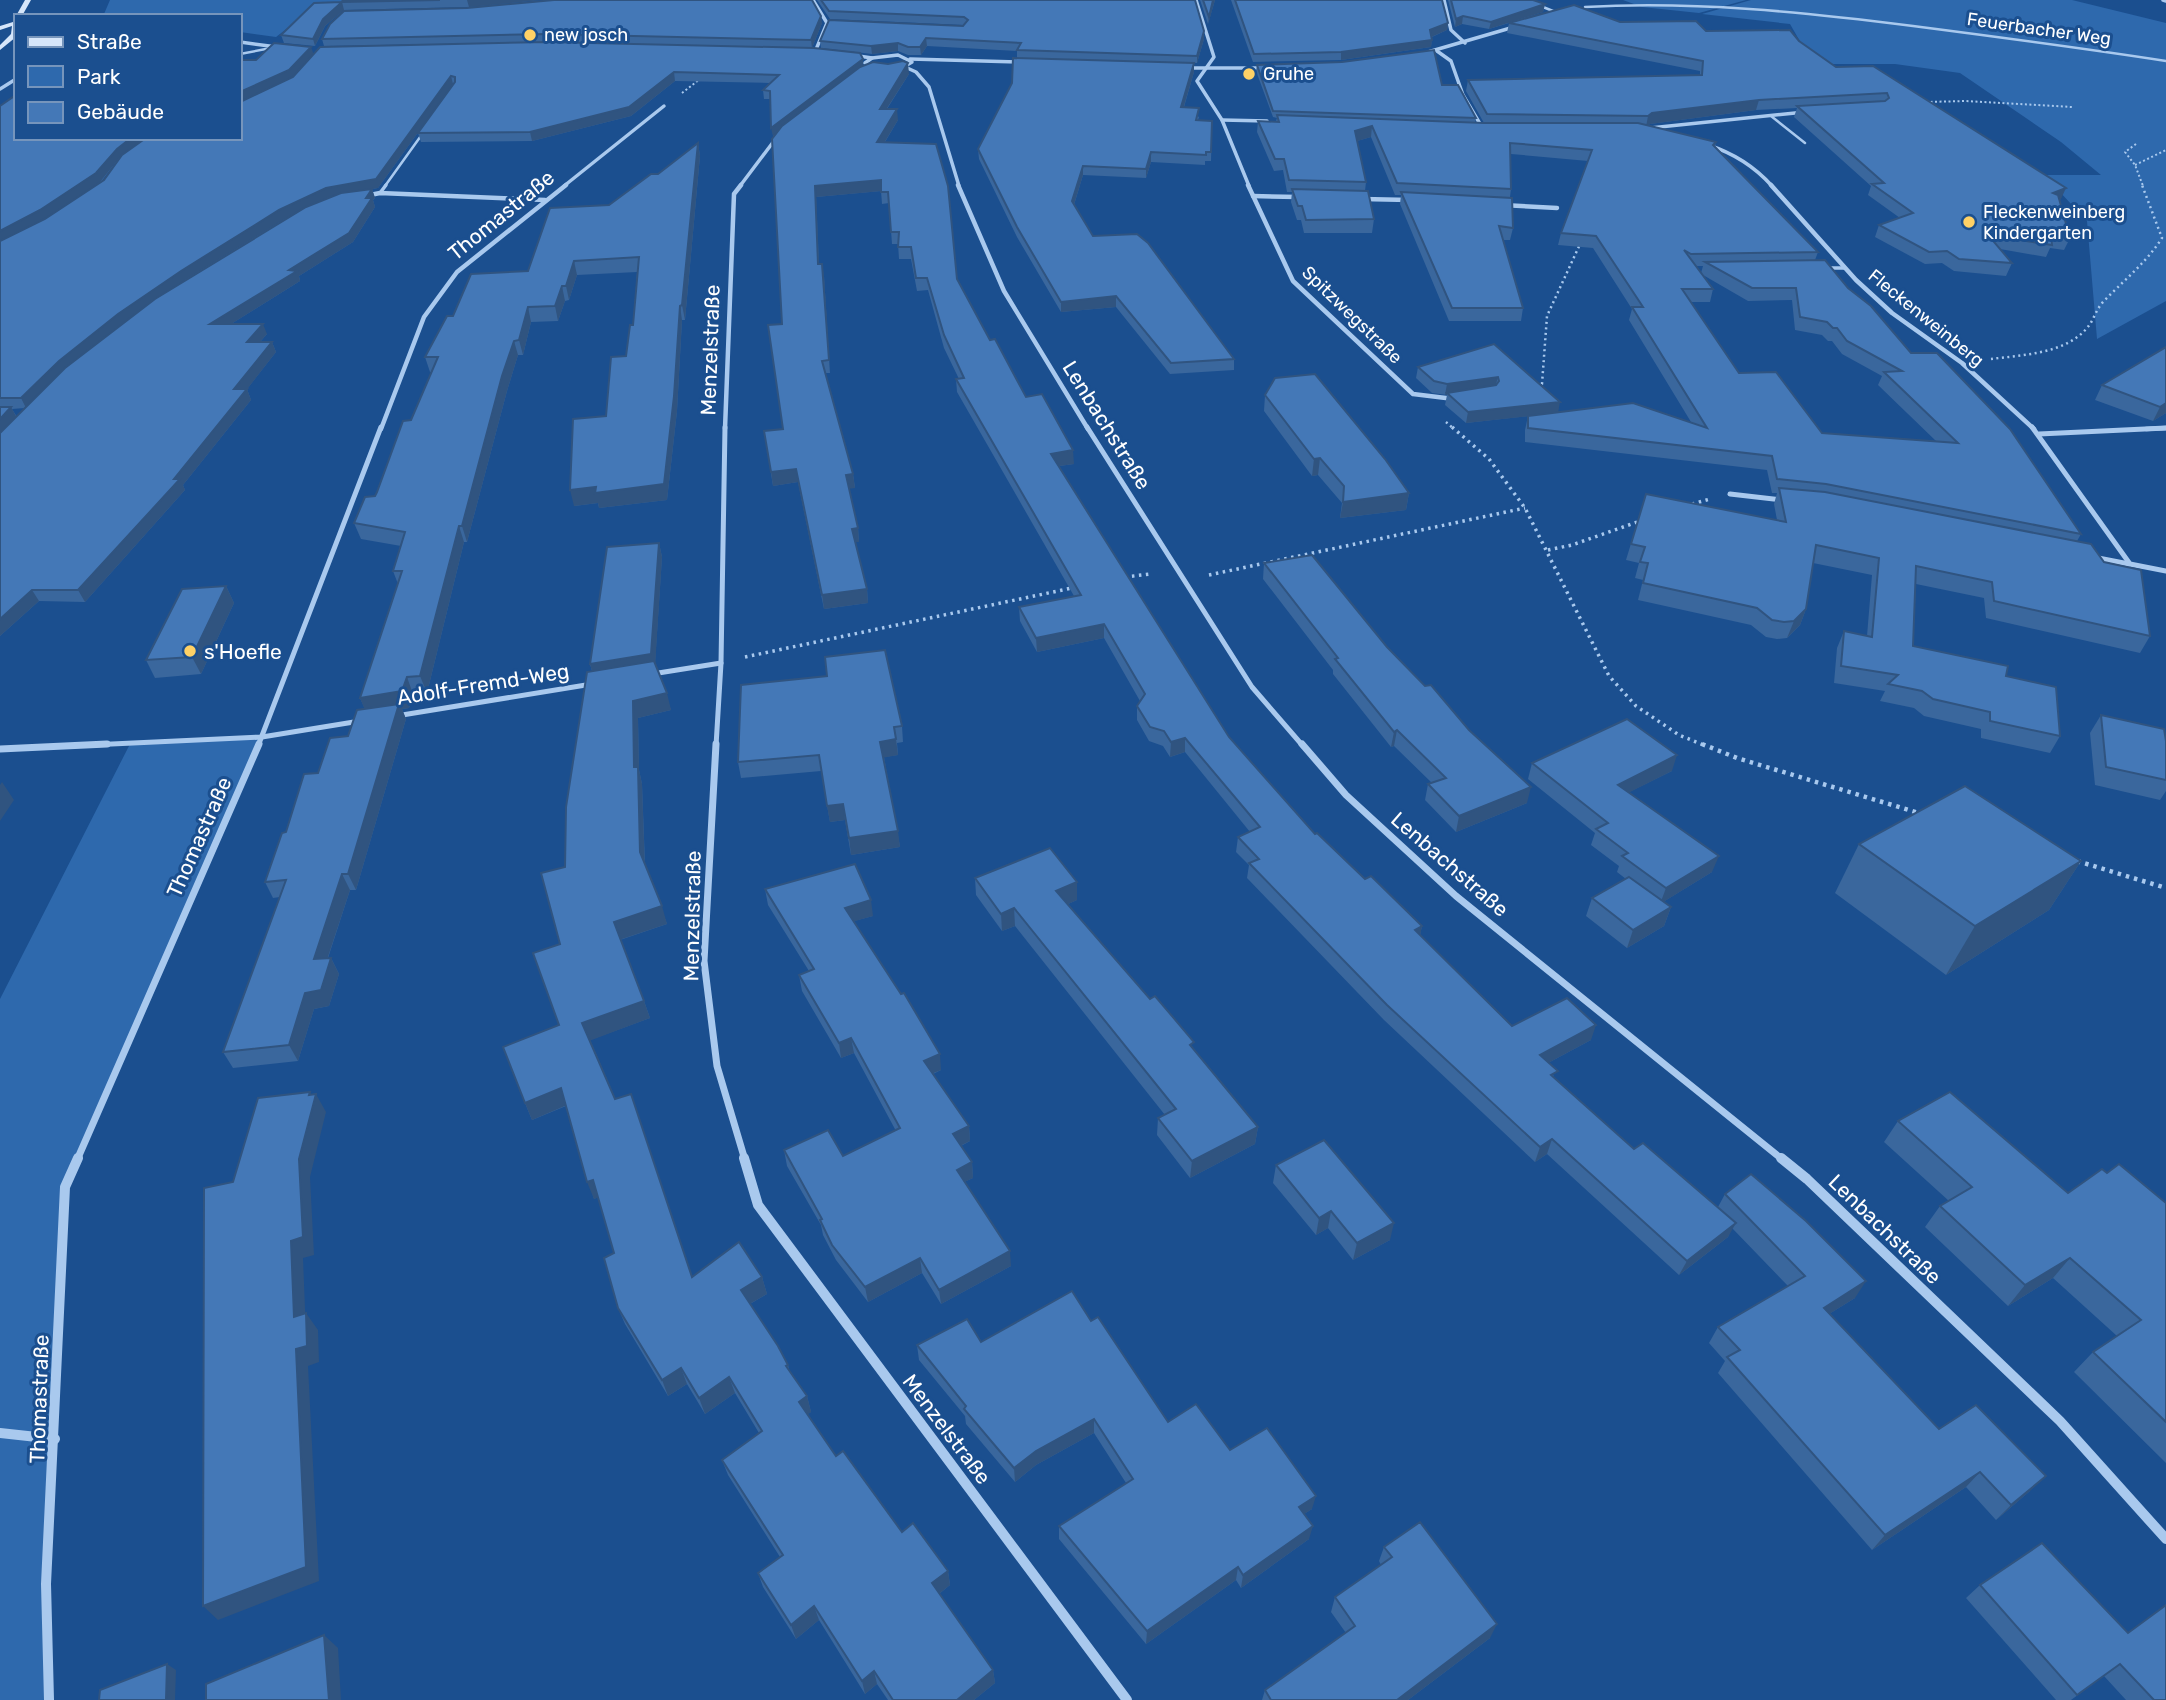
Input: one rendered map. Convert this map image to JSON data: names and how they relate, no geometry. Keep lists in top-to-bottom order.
{
  "streets": {
    "street": [
      "Feuerbacher Weg",
      "Thomastraße",
      "Spitzwegstraße",
      "Fleckenweinberg",
      "Menzelstraße",
      "Lenbachstraße",
      "Adolf-Fremd-Weg"
    ]
  },
  "crossings": [
    ["Thomastraße", "Adolf-Fremd-Weg"]
  ],
  "places": [
    "new josch",
    "Gruhe",
    "Fleckenweinberg Kindergarten",
    "s'Hoefle"
  ],
  "legend": ["Straße", "Park", "Gebäude"]
}
